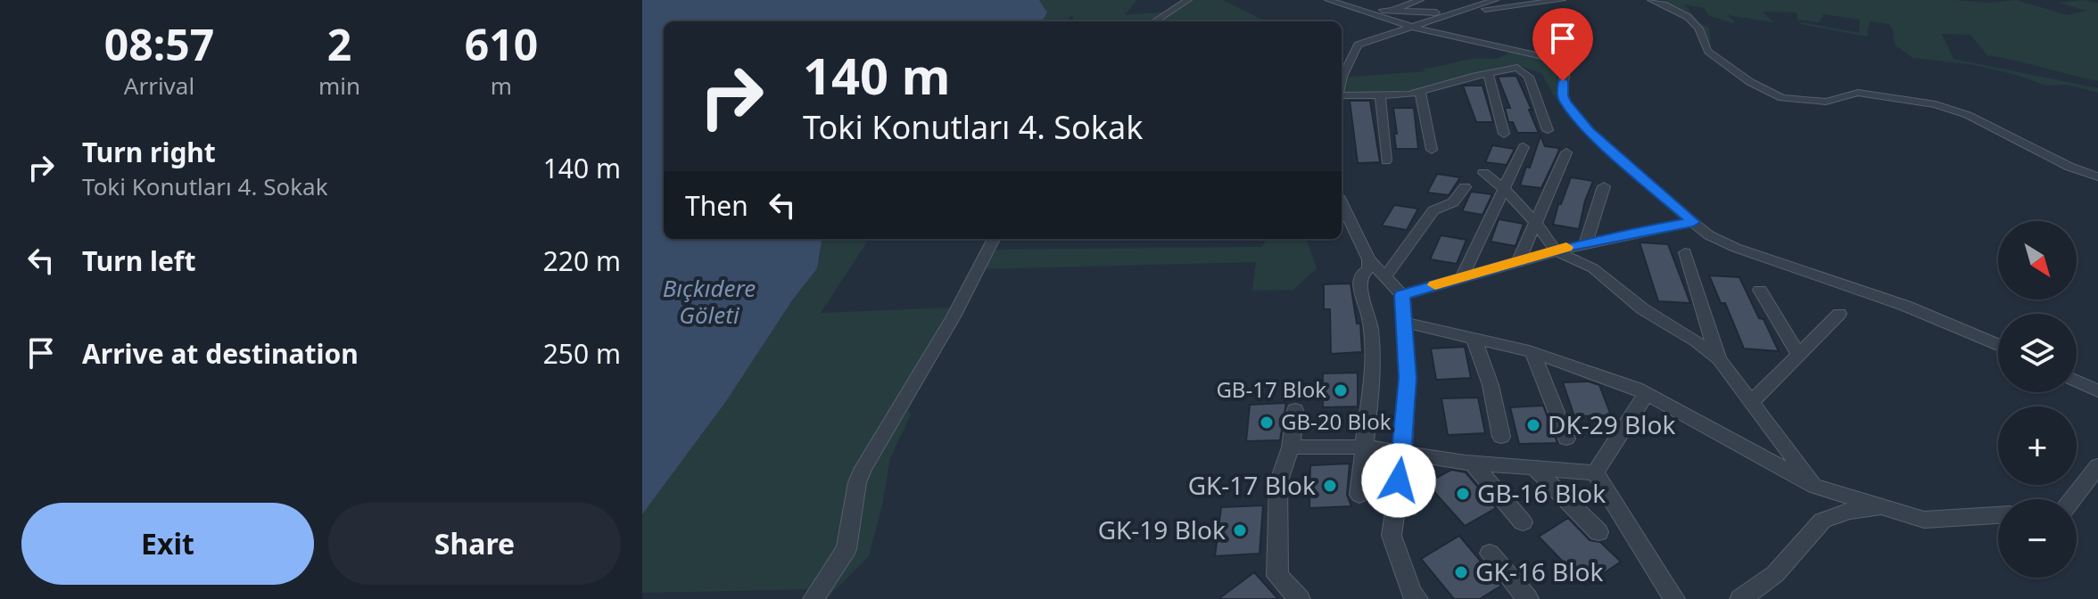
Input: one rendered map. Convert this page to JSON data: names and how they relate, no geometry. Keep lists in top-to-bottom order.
{
  "water": ["Bıçkıdere Göleti"],
  "places": [
    "GB-17 Blok",
    "GB-20 Blok",
    "DK-29 Blok",
    "GK-17 Blok",
    "GB-16 Blok",
    "GK-19 Blok",
    "GK-16 Blok"
  ],
  "north": "bottom right",
  "page": {
    "eta": [
      "08:57",
      "Arrival",
      "2",
      "min",
      "610",
      "m"
    ],
    "turn": ["140 m", "Toki Konutları 4. Sokak"],
    "list": [
      {
        "name": "Turn right",
        "note": "Toki Konutları 4. Sokak",
        "value": "140 m"
      },
      {
        "name": "Turn left",
        "value": "220 m"
      },
      {
        "name": "Arrive at destination",
        "value": "250 m"
      }
    ],
    "then": "Then",
    "map_buttons": ["+", "−"],
    "buttons": ["Exit", "Share"]
  }
}
